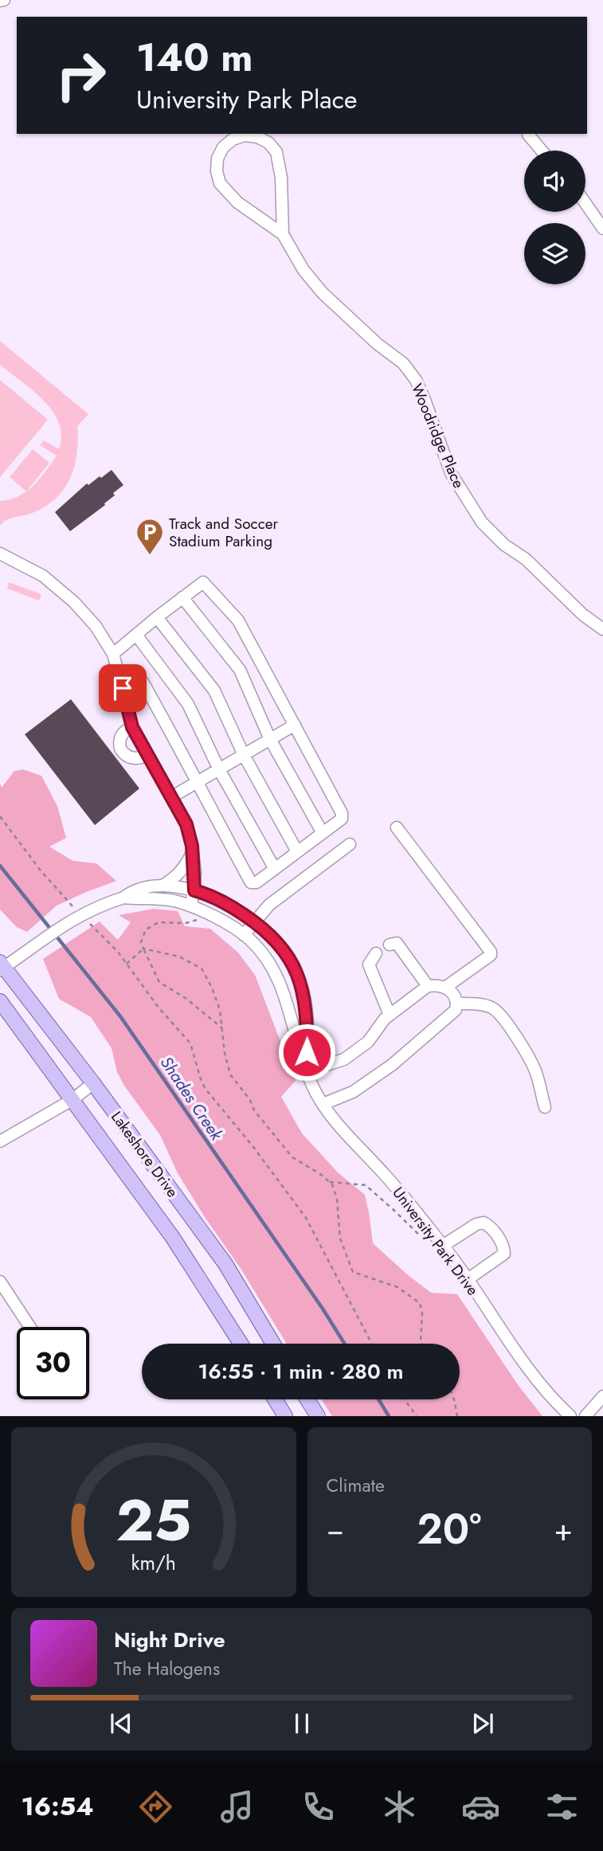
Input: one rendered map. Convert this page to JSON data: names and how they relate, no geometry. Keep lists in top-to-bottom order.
{
  "streets": {
    "main road": ["Lakeshore Drive"],
    "street": ["Woodridge Place", "University Park Drive"]
  },
  "crossings": [
    ["Lakeshore Drive", "University Park Drive"]
  ],
  "water": ["Shades Creek"],
  "places": {
    "parking": ["Track and Soccer Stadium Parking"]
  },
  "page": {
    "turn": ["140 m", "University Park Place"],
    "limit": "30",
    "trip": "16:55 · 1 min · 280 m",
    "tile": "Climate",
    "heat": ["−", "20°", "+"],
    "song": ["Night Drive", "The Halogens"],
    "tabs": "16:54",
    "gauge": ["25", "km/h"]
  }
}
